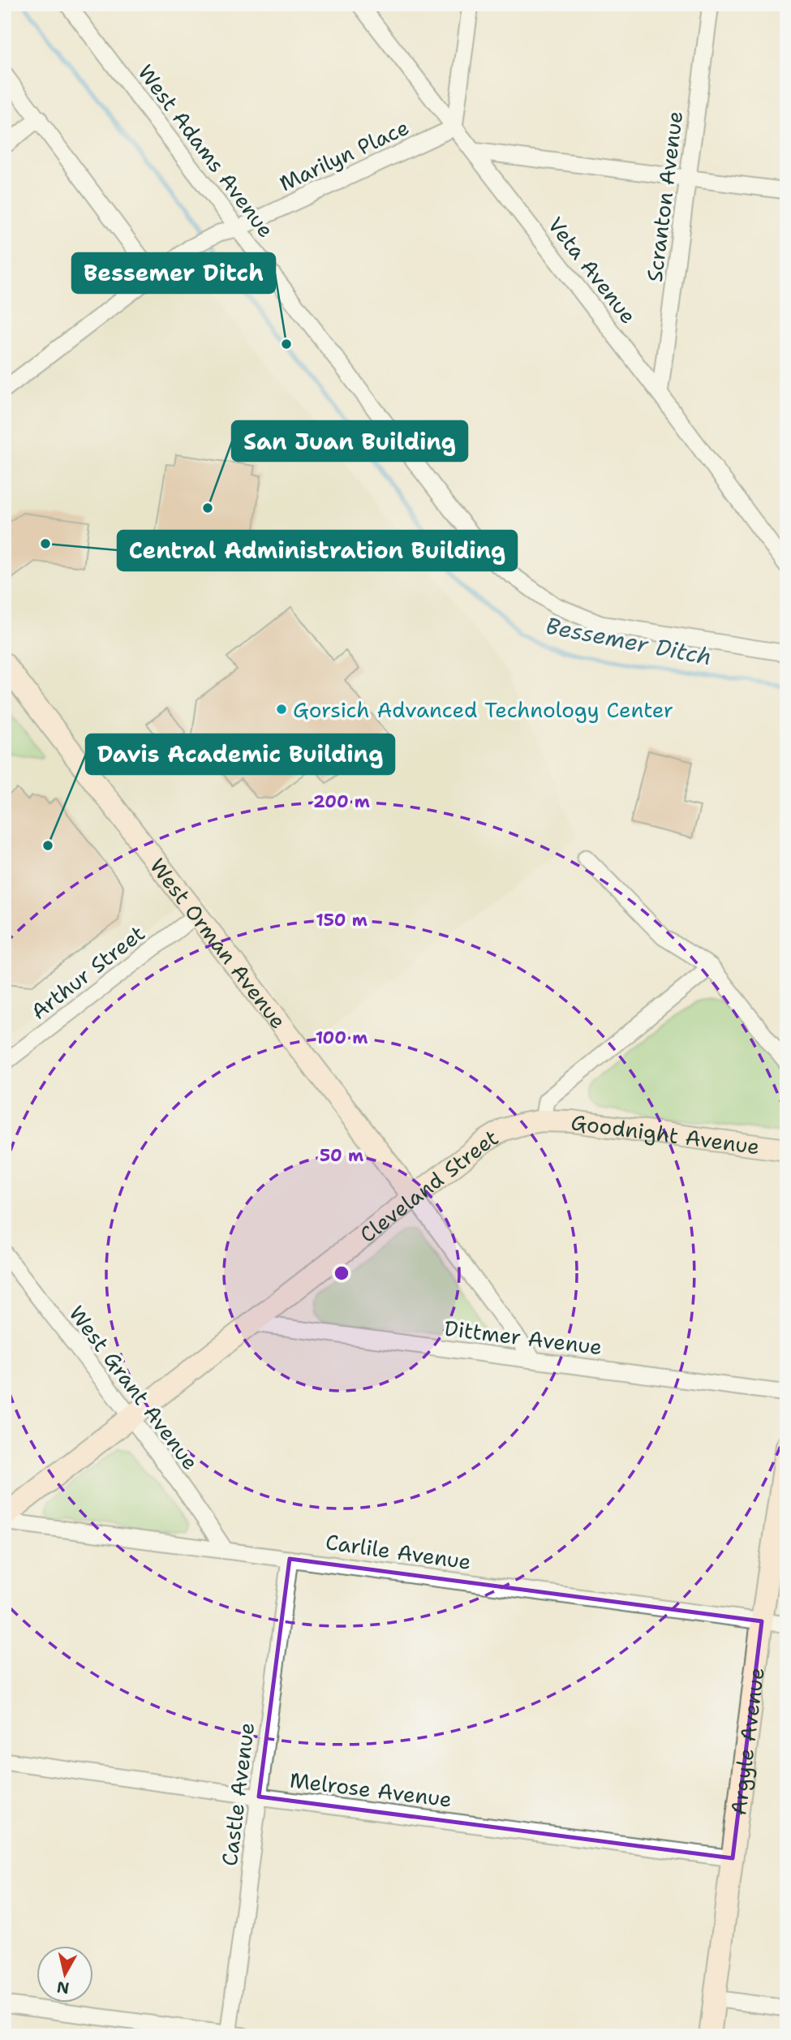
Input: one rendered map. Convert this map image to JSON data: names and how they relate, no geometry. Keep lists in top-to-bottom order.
{
  "streets": {
    "street": [
      "West Adams Avenue",
      "Marilyn Place",
      "Scranton Avenue",
      "Veta Avenue",
      "West Orman Avenue",
      "Arthur Street",
      "Goodnight Avenue",
      "Cleveland Street",
      "Dittmer Avenue",
      "West Grant Avenue",
      "Carlile Avenue",
      "Argyle Avenue",
      "Melrose Avenue",
      "Castle Avenue"
    ]
  },
  "crossings": [
    ["West Adams Avenue", "Marilyn Place"],
    ["Marilyn Place", "Veta Avenue"],
    ["Scranton Avenue", "Veta Avenue"],
    ["West Orman Avenue", "Arthur Street"],
    ["West Orman Avenue", "Cleveland Street"],
    ["West Orman Avenue", "Dittmer Avenue"],
    ["Goodnight Avenue", "Cleveland Street"],
    ["Cleveland Street", "Dittmer Avenue"],
    ["Cleveland Street", "West Grant Avenue"],
    ["West Grant Avenue", "Carlile Avenue"],
    ["Carlile Avenue", "Argyle Avenue"],
    ["Carlile Avenue", "Castle Avenue"],
    ["Argyle Avenue", "Melrose Avenue"],
    ["Melrose Avenue", "Castle Avenue"]
  ],
  "water": ["Bessemer Ditch"],
  "places": [
    "Bessemer Ditch",
    "San Juan Building",
    "Central Administration Building",
    "Gorsich Advanced Technology Center",
    "Davis Academic Building"
  ],
  "north": "bottom",
  "rings": [
    "200 m",
    "150 m",
    "100 m",
    "50 m"
  ]
}
